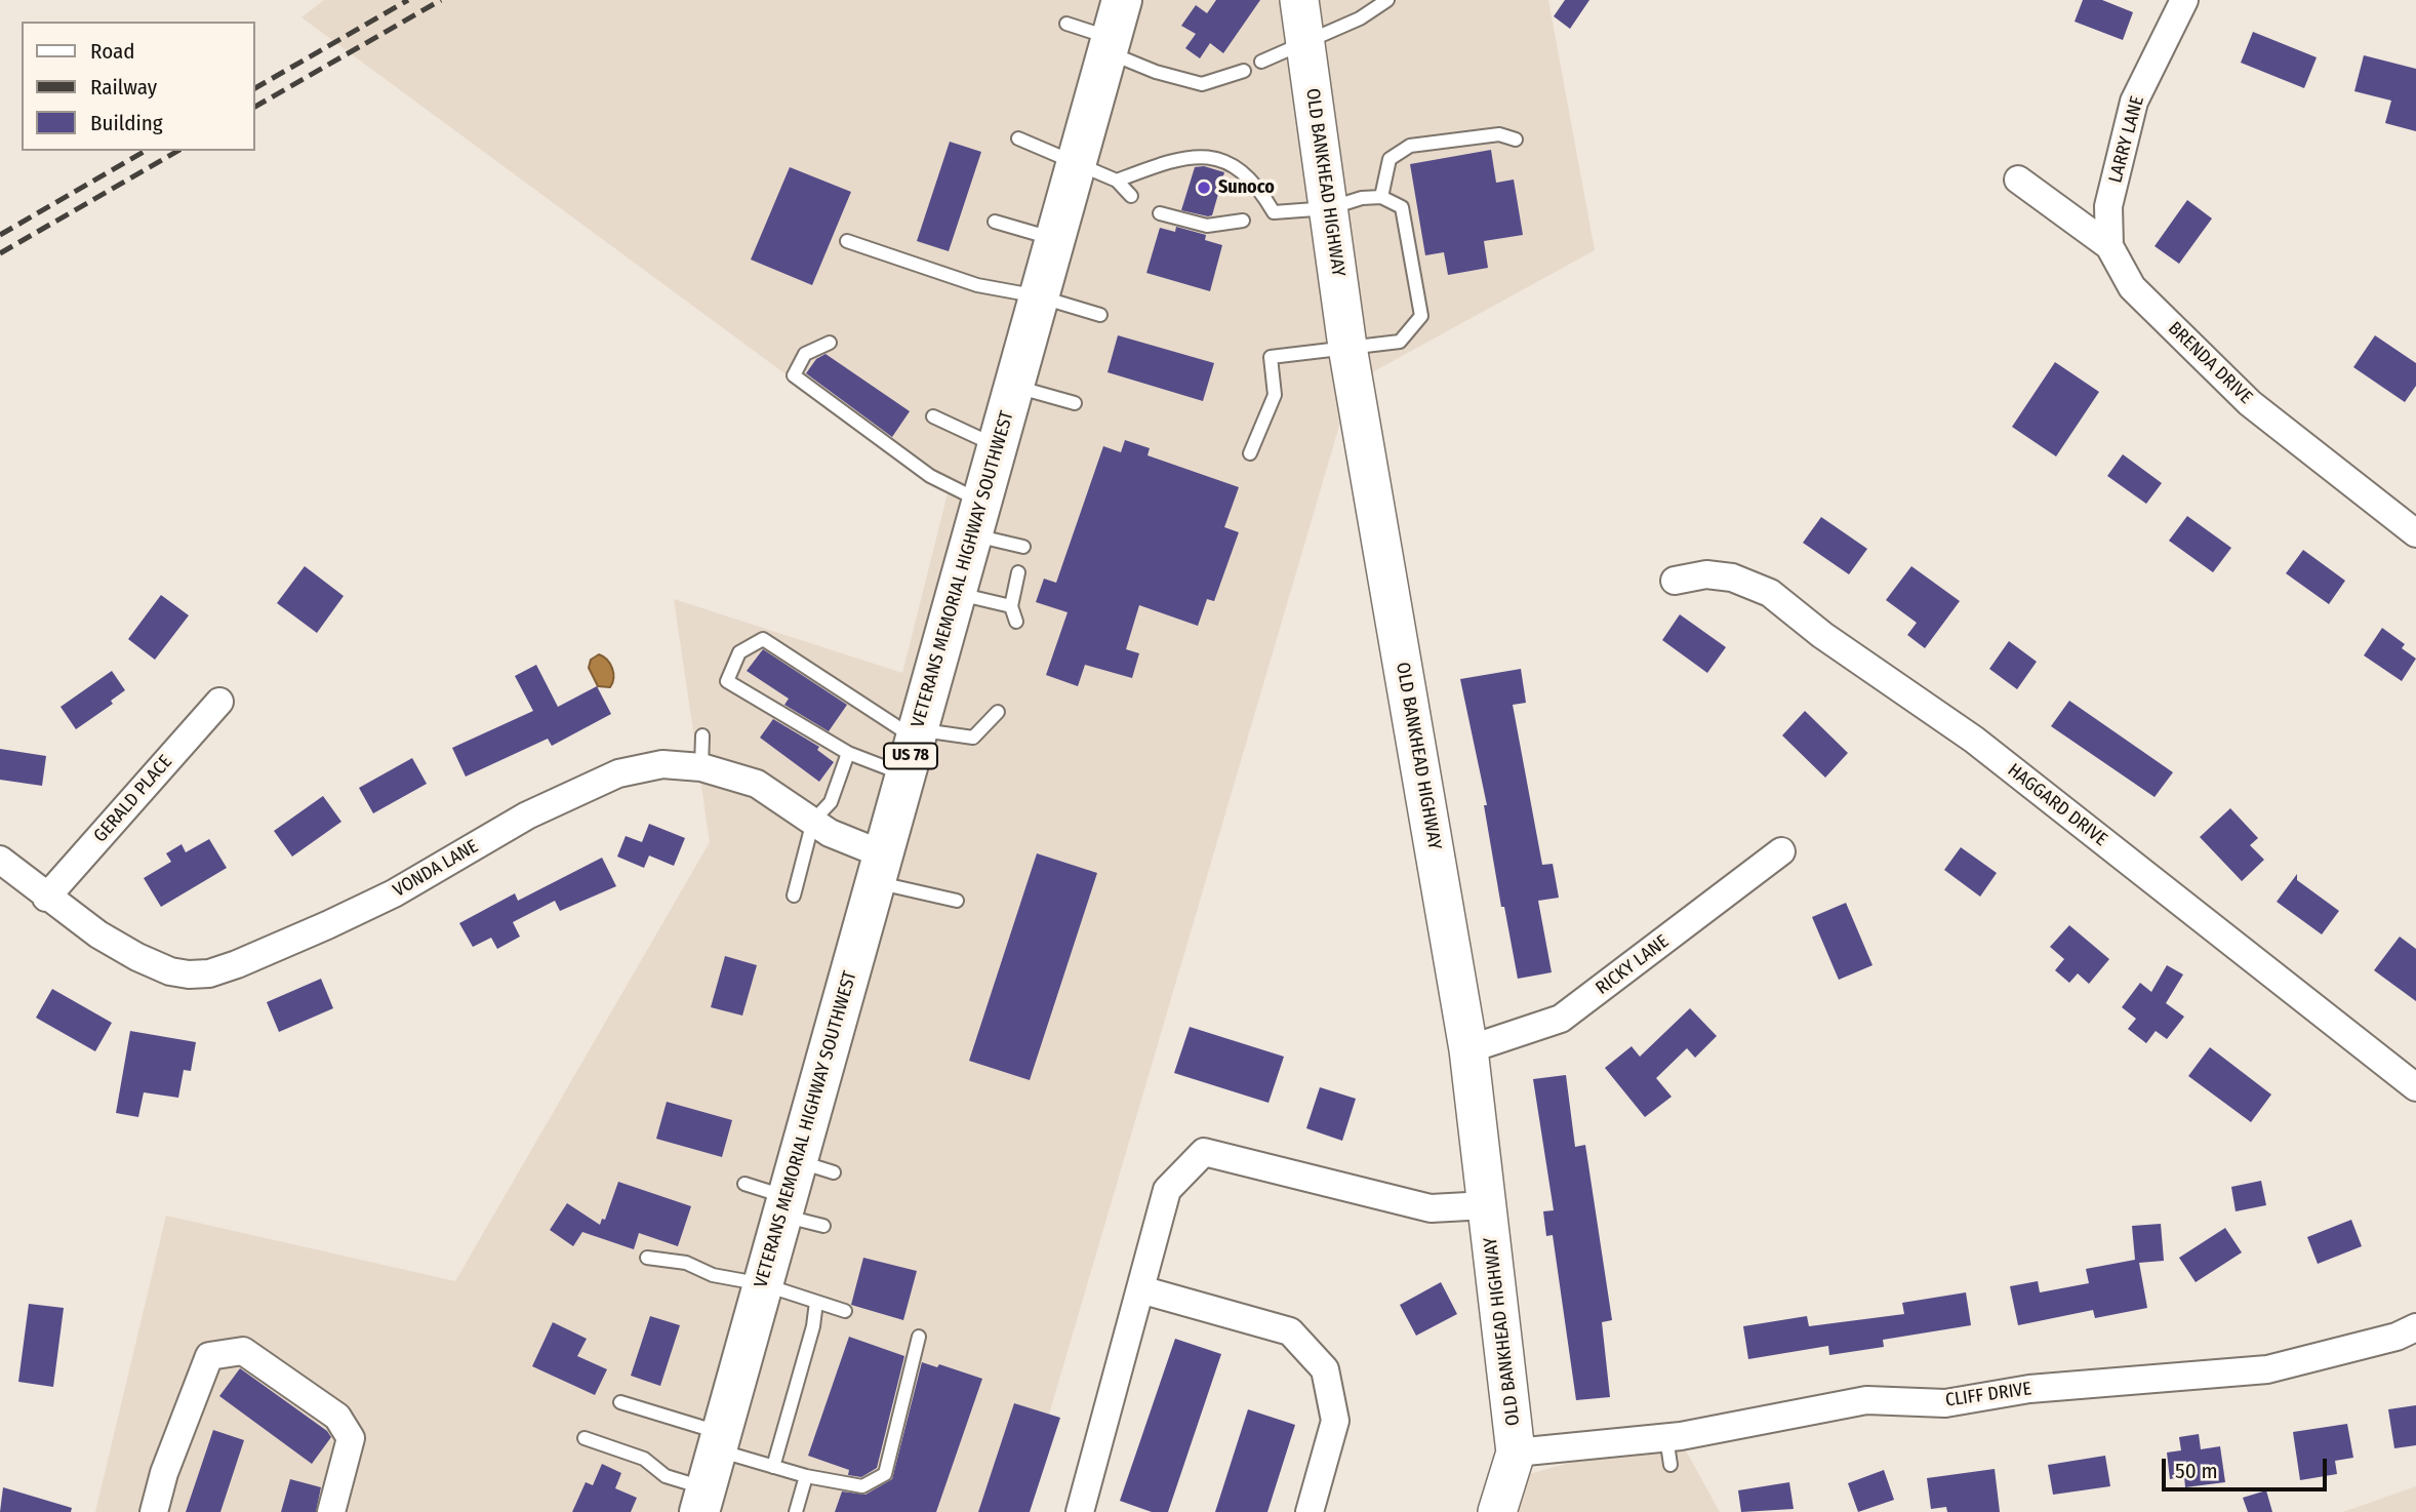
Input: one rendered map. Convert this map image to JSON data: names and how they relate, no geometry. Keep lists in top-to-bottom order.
{
  "streets": {
    "main road": ["VETERANS MEMORIAL HIGHWAY SOUTHWEST", "US 78"],
    "street": [
      "LARRY LANE",
      "OLD BANKHEAD HIGHWAY",
      "BRENDA DRIVE",
      "GERALD PLACE",
      "HAGGARD DRIVE",
      "VONDA LANE",
      "RICKY LANE",
      "CLIFF DRIVE"
    ]
  },
  "crossings": [
    ["LARRY LANE", "BRENDA DRIVE"],
    ["OLD BANKHEAD HIGHWAY", "RICKY LANE"],
    ["OLD BANKHEAD HIGHWAY", "CLIFF DRIVE"],
    ["VETERANS MEMORIAL HIGHWAY SOUTHWEST", "VONDA LANE"],
    ["GERALD PLACE", "VONDA LANE"]
  ],
  "places": ["Sunoco"],
  "legend": ["Road", "Railway", "Building"],
  "scale_bar": "50 m"
}
